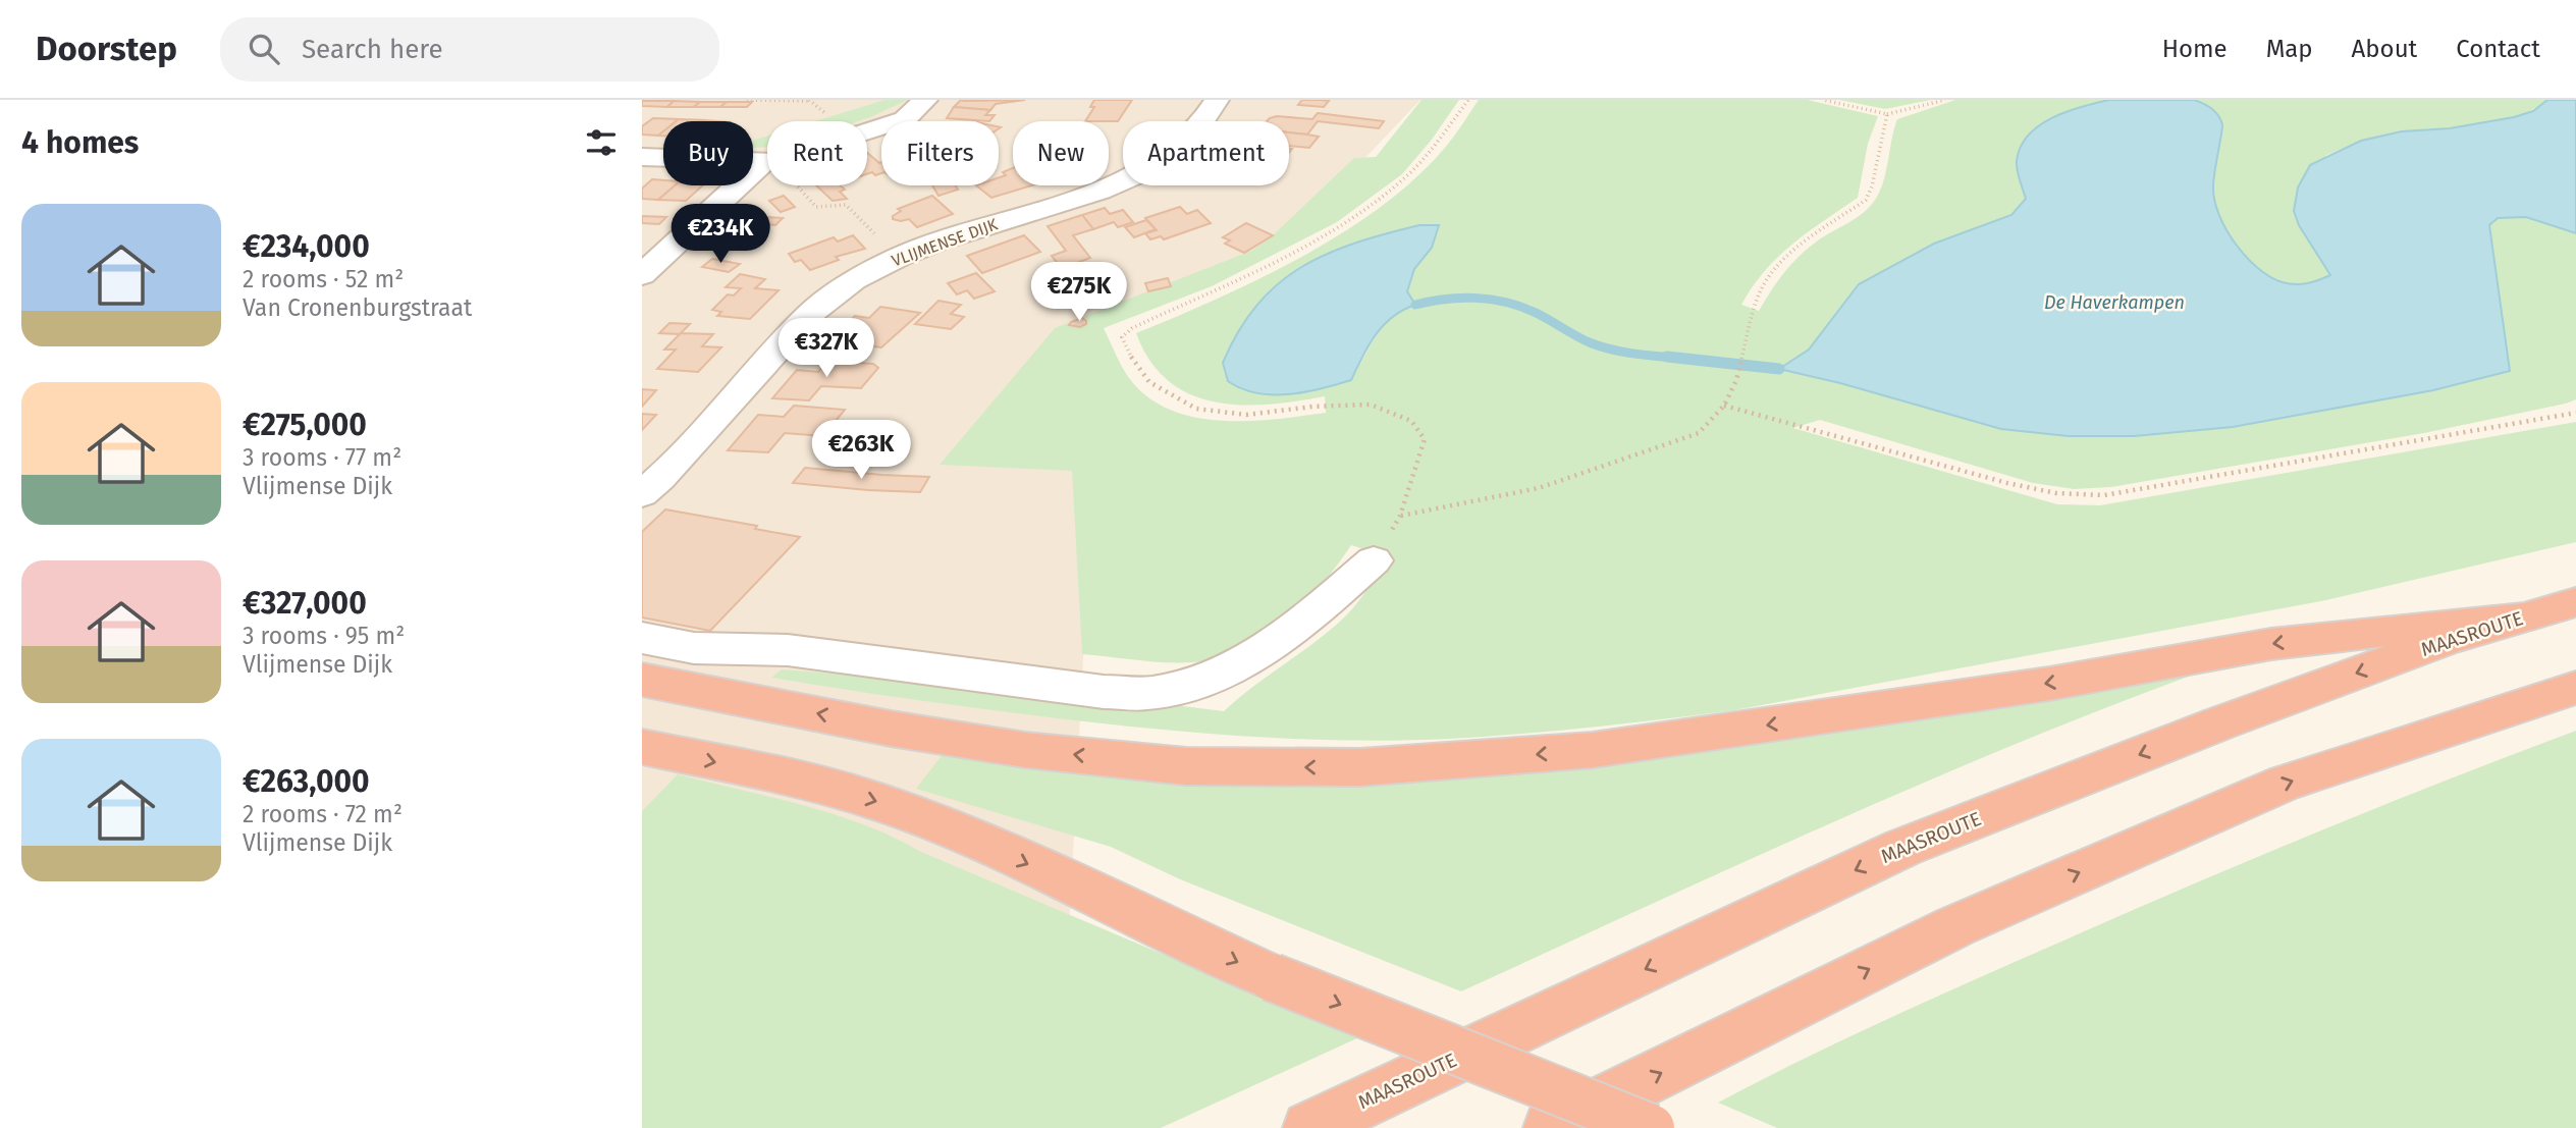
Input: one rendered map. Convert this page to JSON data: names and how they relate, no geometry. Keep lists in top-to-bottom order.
{
  "streets": {
    "highway": ["MAASROUTE"],
    "street": ["VLIJMENSE DIJK"]
  },
  "water": ["De Haverkampen"],
  "page": {
    "header": "Doorstep",
    "search": "Search here",
    "nav": [
      "Home",
      "Map",
      "About",
      "Contact"
    ],
    "heading": "4 homes",
    "chip": [
      "Buy",
      "Rent",
      "Filters",
      "New",
      "Apartment"
    ],
    "list": [
      {
        "name": "€234,000",
        "note": "2 rooms · 52 m² · Van Cronenburgstraat"
      },
      {
        "name": "€275,000",
        "note": "3 rooms · 77 m² · Vlijmense Dijk"
      },
      {
        "name": "€327,000",
        "note": "3 rooms · 95 m² · Vlijmense Dijk"
      },
      {
        "name": "€263,000",
        "note": "2 rooms · 72 m² · Vlijmense Dijk"
      }
    ],
    "price": [
      "€234K",
      "€275K",
      "€327K",
      "€263K"
    ]
  }
}
